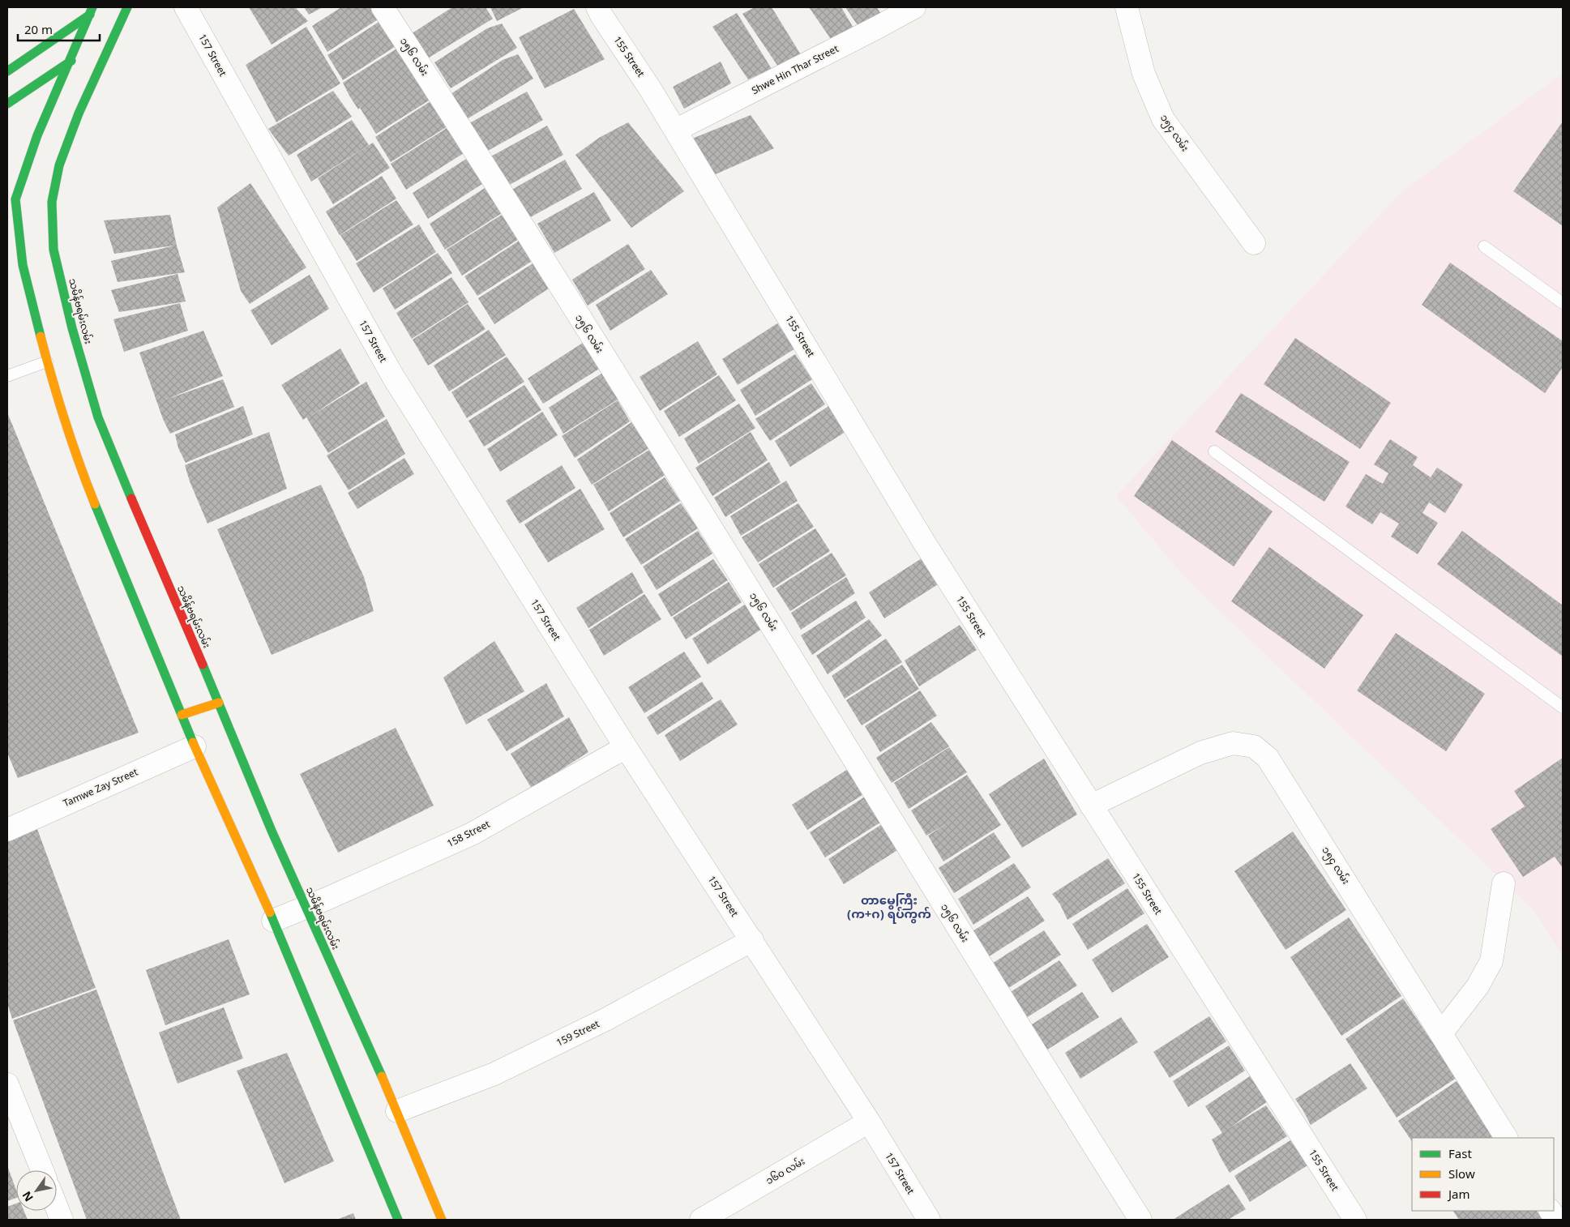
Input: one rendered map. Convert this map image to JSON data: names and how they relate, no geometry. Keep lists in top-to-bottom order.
{
  "streets": {
    "main road": ["သမိန်ဗရမ်းလမ်း"],
    "street": [
      "157 Street",
      "၁၅၆ လမ်း",
      "155 Street",
      "Shwe Hin Thar Street",
      "၁၅၄ လမ်း",
      "Tamwe Zay Street",
      "158 Street",
      "159 Street",
      "၁၆၀ လမ်း"
    ]
  },
  "crossings": [
    ["157 Street", "158 Street"],
    ["157 Street", "159 Street"],
    ["157 Street", "၁၆၀ လမ်း"],
    ["155 Street", "Shwe Hin Thar Street"],
    ["155 Street", "၁၅၄ လမ်း"],
    ["သမိန်ဗရမ်းလမ်း", "158 Street"],
    ["သမိန်ဗရမ်းလမ်း", "159 Street"]
  ],
  "districts": ["တာမွေကြီး (က+ဂ) ရပ်ကွက်"],
  "legend": ["Fast", "Slow", "Jam"],
  "scale_bar": "20 m",
  "north": "bottom left"
}
